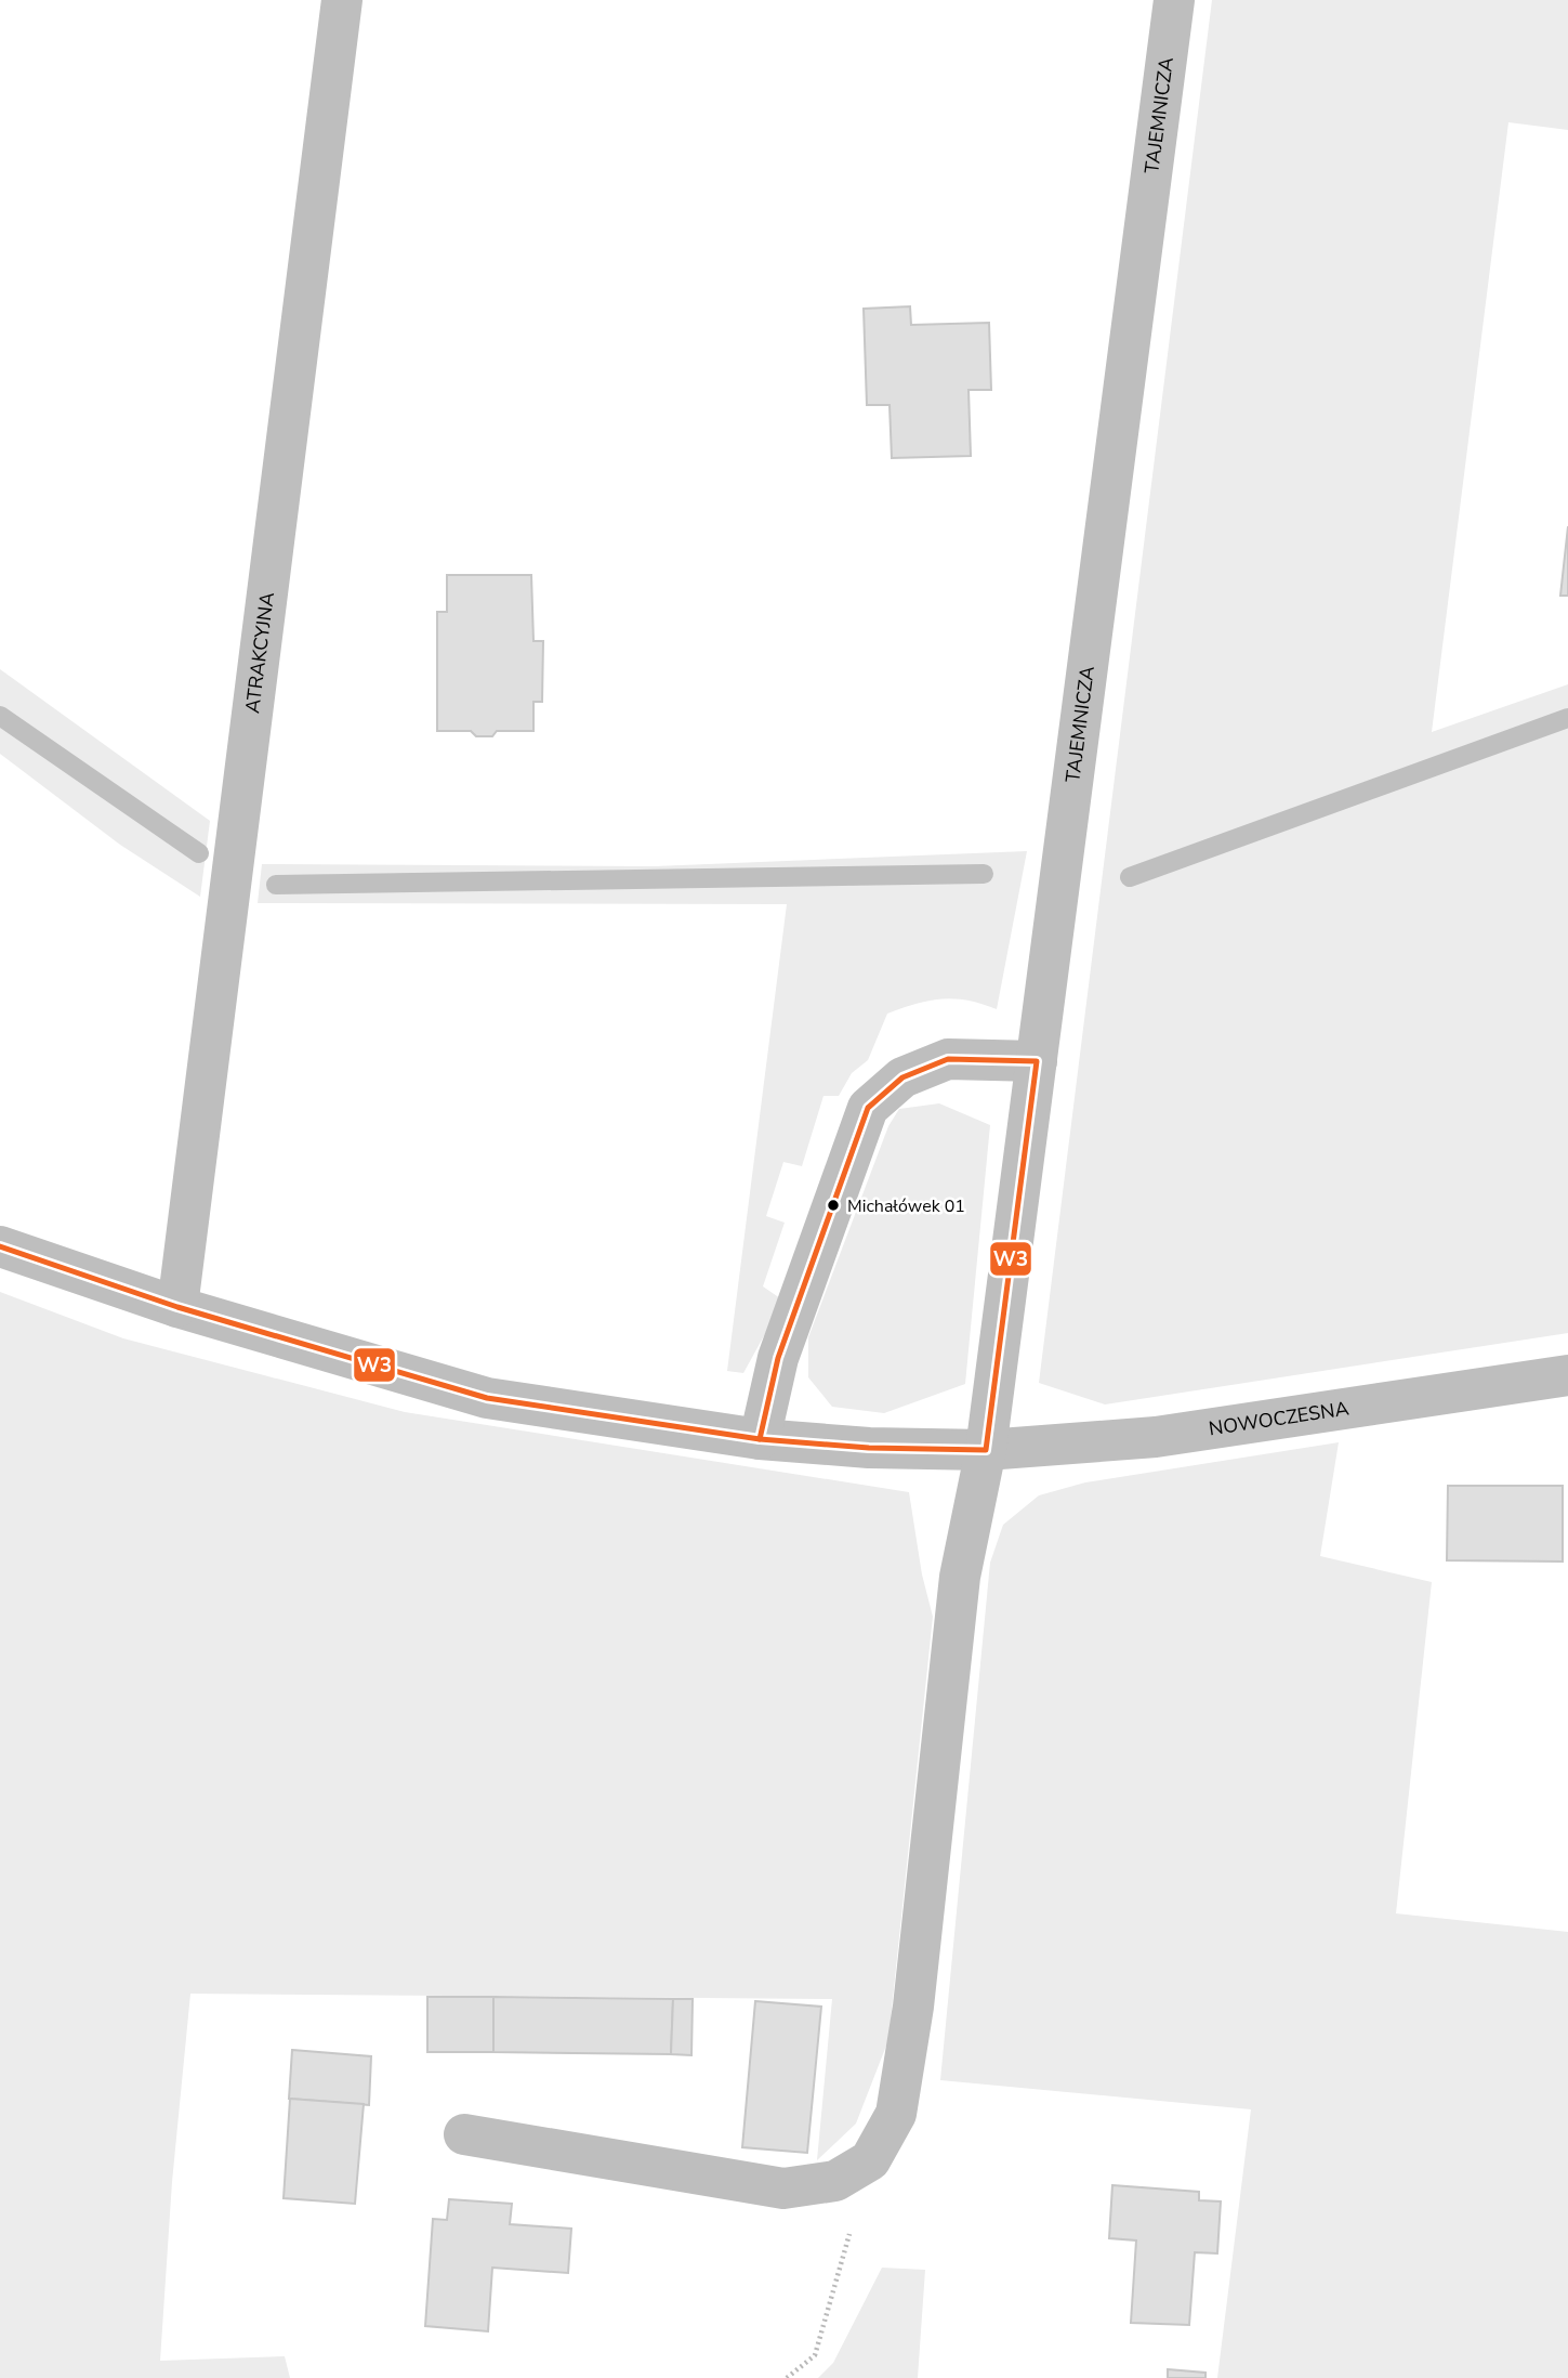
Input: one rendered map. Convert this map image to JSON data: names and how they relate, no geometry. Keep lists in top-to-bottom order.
{
  "streets": {
    "street": ["TAJEMNICZA", "ATRAKCYJNA", "NOWOCZESNA"]
  },
  "crossings": [
    ["TAJEMNICZA", "NOWOCZESNA"],
    ["ATRAKCYJNA", "NOWOCZESNA"]
  ],
  "places": ["Michałówek 01"],
  "lines": ["transit line W3"]
}
